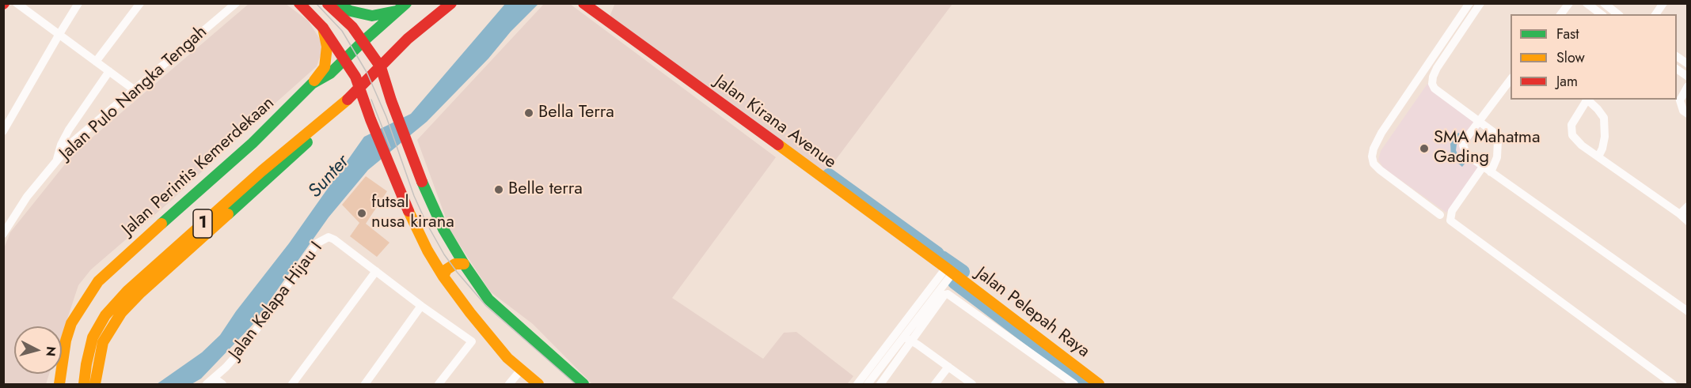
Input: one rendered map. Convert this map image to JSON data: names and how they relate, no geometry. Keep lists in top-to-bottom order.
{
  "streets": {
    "main road": [
      "Jalan Kirana Avenue",
      "Jalan Perintis Kemerdekaan",
      "1",
      "Jalan Pelepah Raya"
    ],
    "street": ["Jalan Pulo Nangka Tengah", "Jalan Kelapa Hijau I"]
  },
  "crossings": [
    ["Jalan Kirana Avenue", "Jalan Pelepah Raya"]
  ],
  "water": ["Sunter"],
  "places": [
    "Bella Terra",
    "SMA Mahatma Gading",
    "Belle terra",
    "futsal nusa kirana"
  ],
  "legend": ["Fast", "Slow", "Jam"],
  "north": "right"
}
